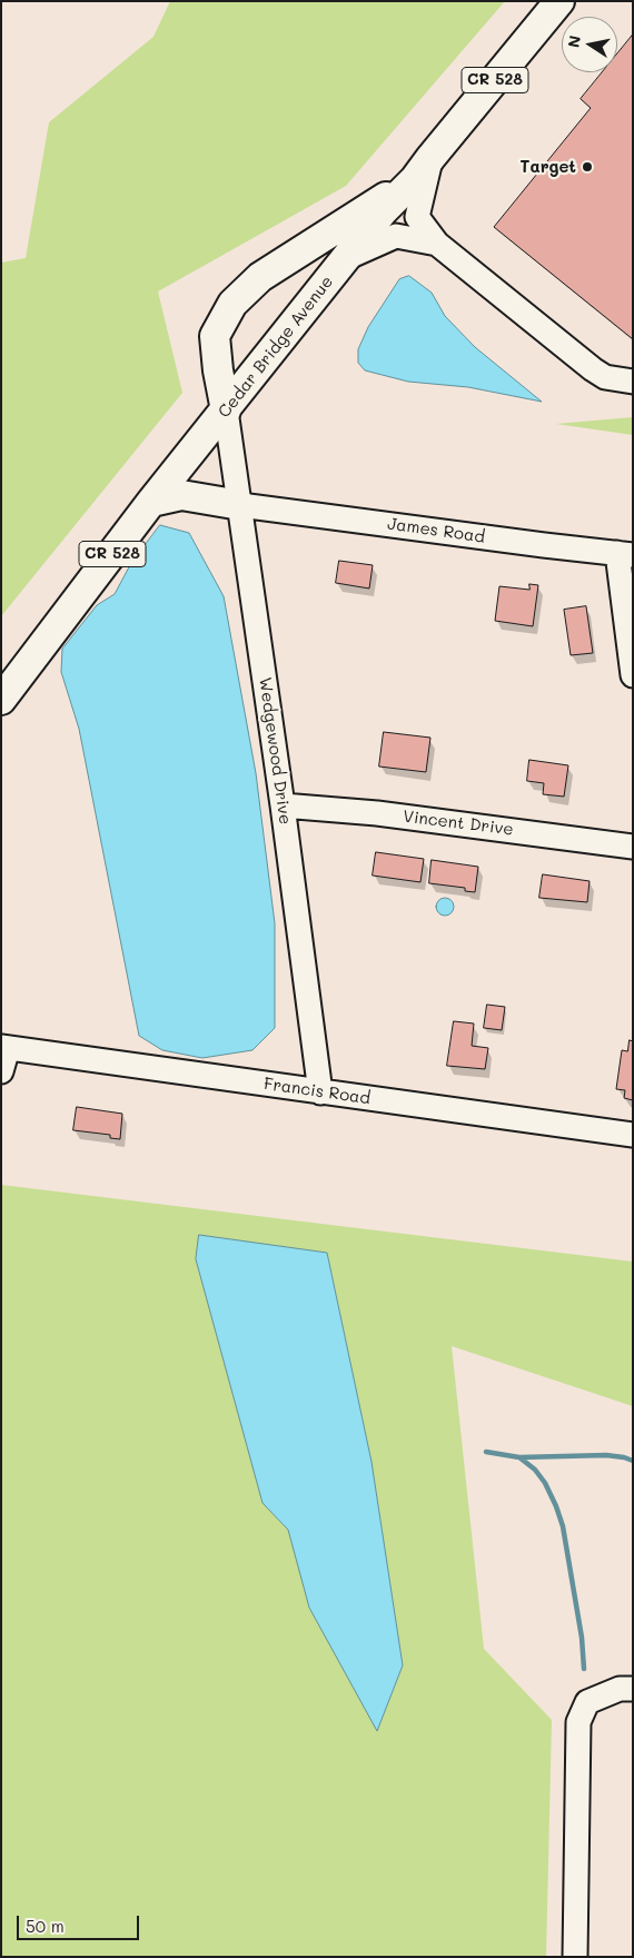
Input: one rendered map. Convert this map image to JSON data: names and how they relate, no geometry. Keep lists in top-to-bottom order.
{
  "streets": {
    "main road": ["CR 528", "Cedar Bridge Avenue"],
    "street": [
      "James Road",
      "Wedgewood Drive",
      "Vincent Drive",
      "Francis Road"
    ]
  },
  "crossings": [
    ["Cedar Bridge Avenue", "Wedgewood Drive"],
    ["James Road", "Wedgewood Drive"],
    ["Wedgewood Drive", "Vincent Drive"],
    ["Wedgewood Drive", "Francis Road"]
  ],
  "places": ["Target"],
  "scale_bar": "50 m",
  "north": "left"
}
